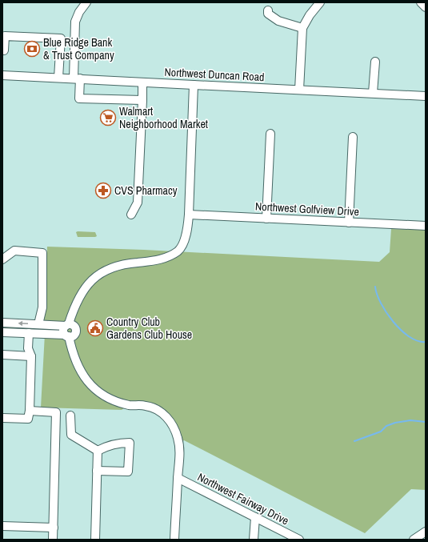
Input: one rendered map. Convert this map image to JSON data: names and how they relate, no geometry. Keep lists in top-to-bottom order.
{
  "streets": {
    "street": ["Northwest Duncan Road", "Northwest Golfview Drive", "Northwest Fairway Drive"]
  },
  "places": {
    "bank": ["Blue Ridge Bank & Trust Company"],
    "supermarket": ["Walmart Neighborhood Market"],
    "pharmacy": ["CVS Pharmacy"],
    "public building": ["Country Club Gardens Club House"]
  }
}
